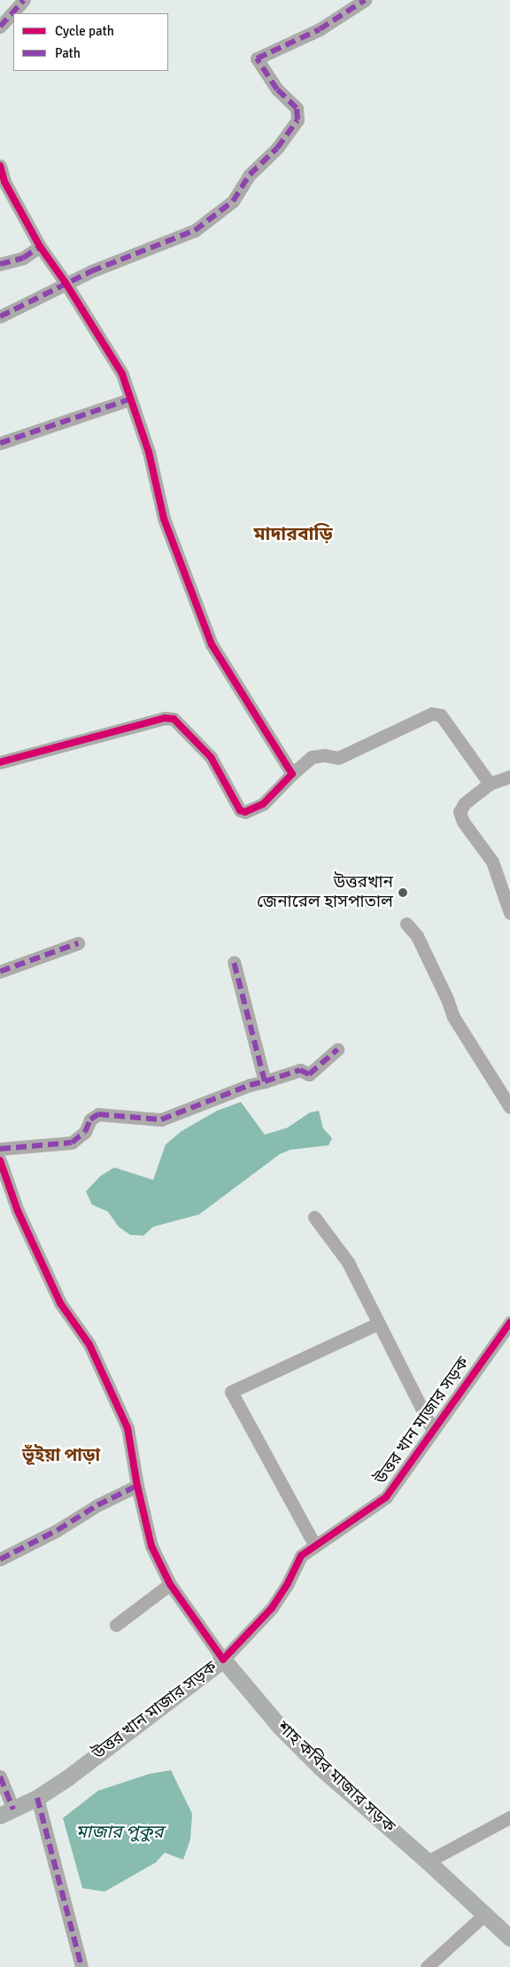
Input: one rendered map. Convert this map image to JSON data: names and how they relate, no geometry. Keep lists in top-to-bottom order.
{
  "streets": {
    "main road": ["উত্তর খান মাজার সড়ক", "শাহ কবির মাজার সড়ক"]
  },
  "crossings": [
    ["উত্তর খান মাজার সড়ক", "শাহ কবির মাজার সড়ক"]
  ],
  "districts": ["মাদারবাড়ি", "ভূঁইয়া পাড়া"],
  "water": ["মাজার পুকুর"],
  "places": ["উত্তরখান জেনারেল হাসপাতাল"],
  "legend": ["Cycle path", "Path"]
}
